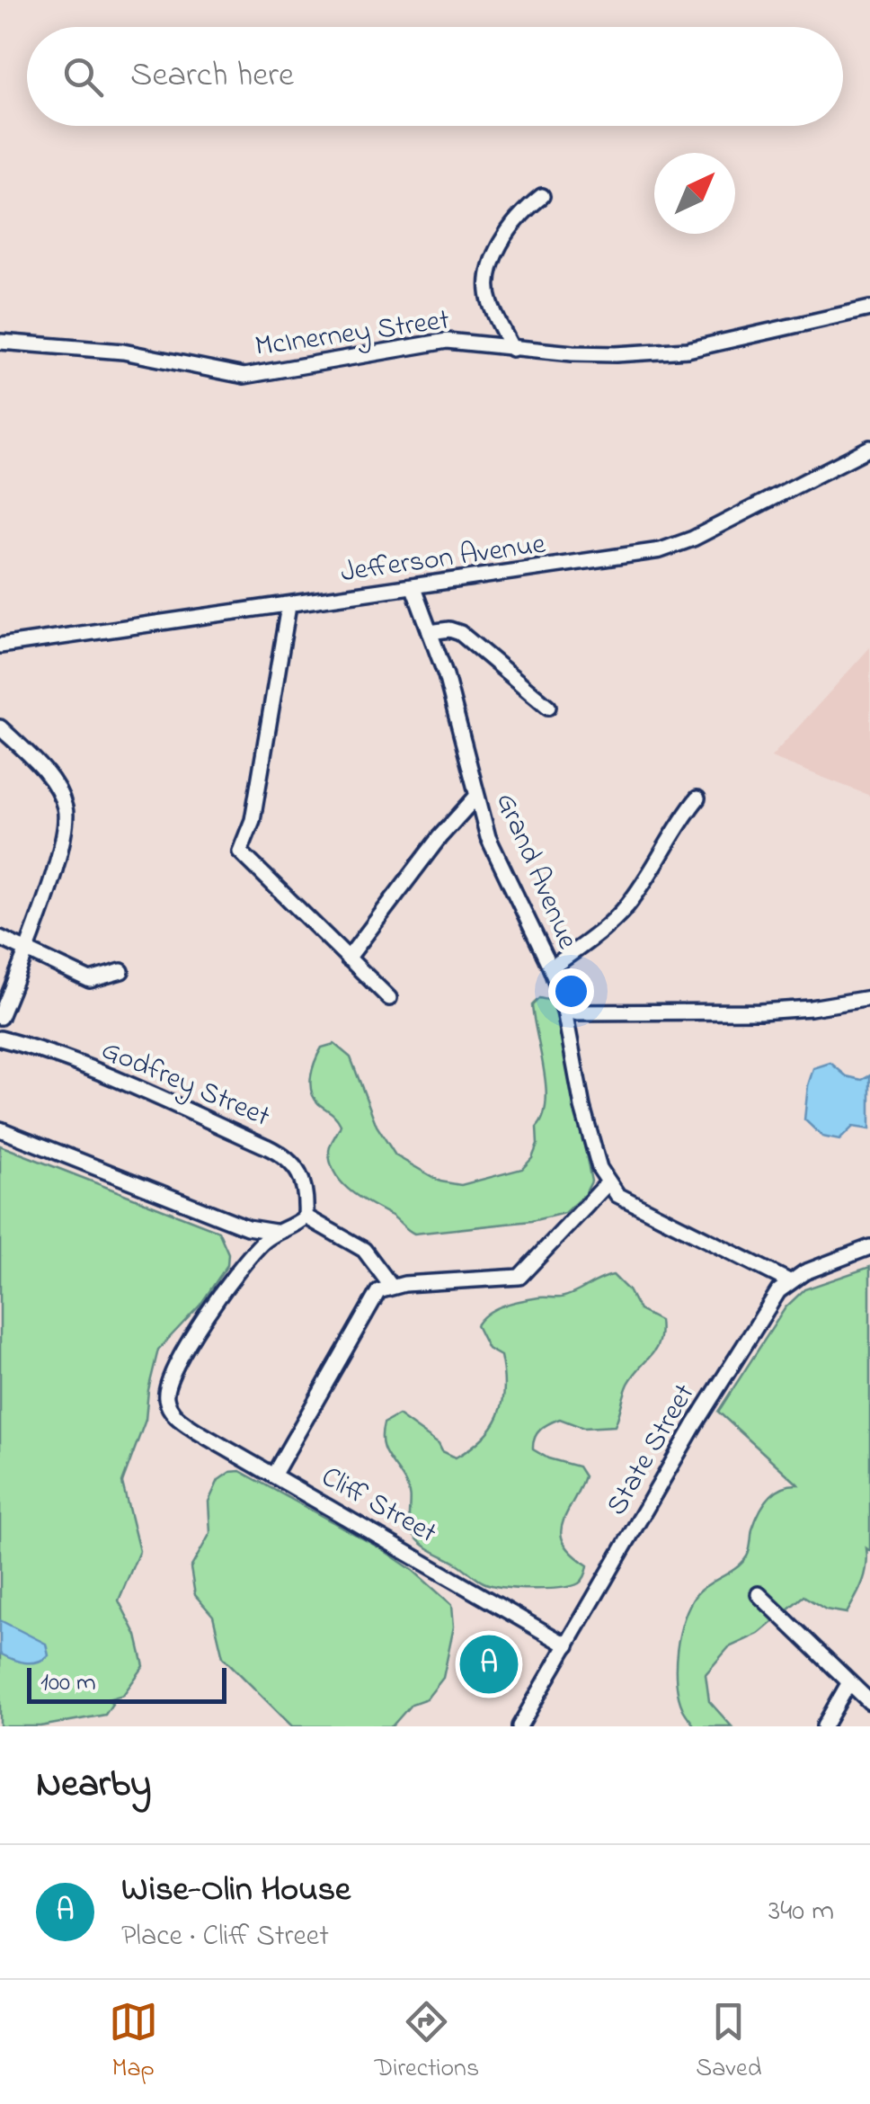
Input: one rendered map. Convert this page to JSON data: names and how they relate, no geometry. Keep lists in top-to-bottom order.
{
  "streets": {
    "street": [
      "McInerney Street",
      "Jefferson Avenue",
      "Grand Avenue",
      "Godfrey Street",
      "State Street",
      "Cliff Street"
    ]
  },
  "crossings": [
    ["Jefferson Avenue", "Grand Avenue"],
    ["State Street", "Cliff Street"]
  ],
  "scale_bar": "100 m",
  "north": "top right",
  "page": {
    "search": "Search here",
    "pins": "A",
    "scale": "100 m",
    "heading": "Nearby",
    "list": [
      {
        "mark": "A",
        "name": "Wise-Olin House",
        "note": "Place · Cliff Street",
        "value": "340 m"
      }
    ],
    "nav": ["Map", "Directions", "Saved"]
  }
}
